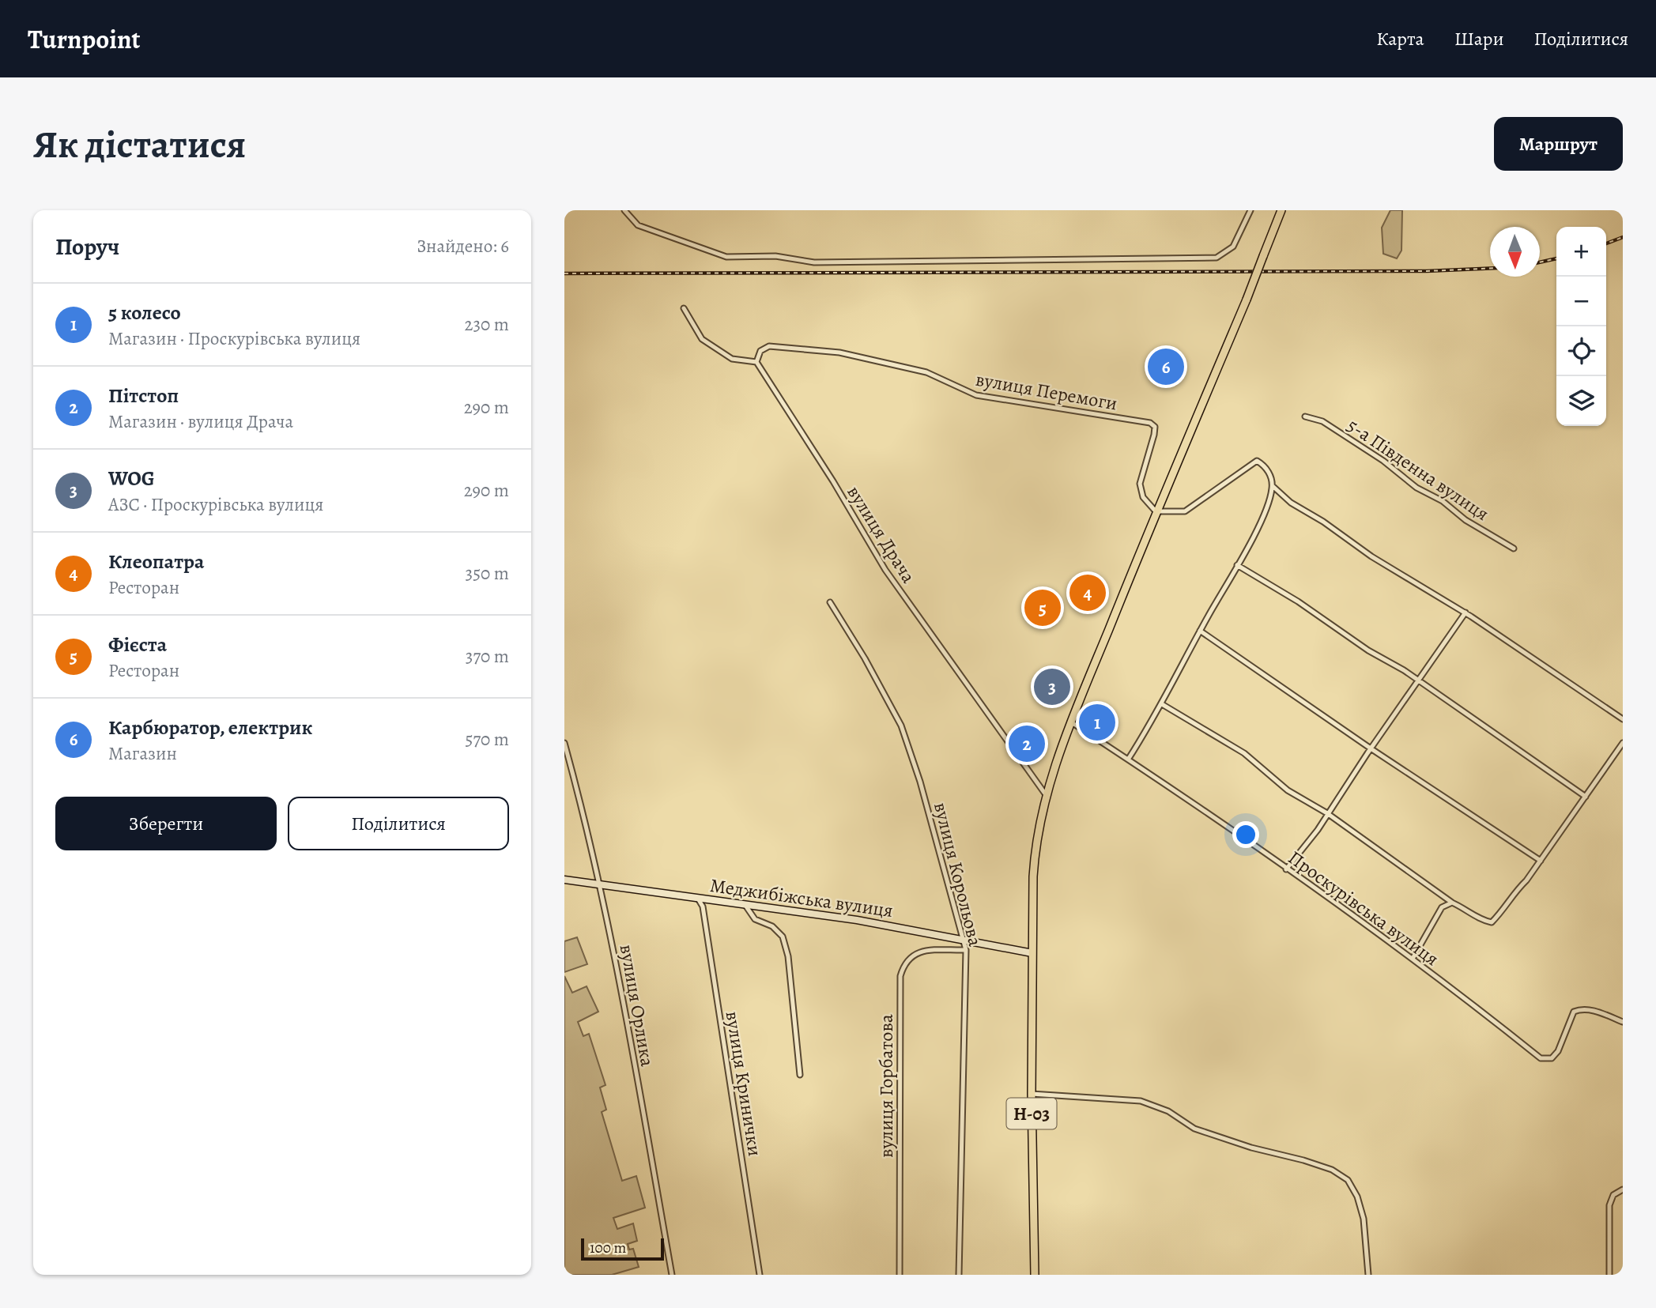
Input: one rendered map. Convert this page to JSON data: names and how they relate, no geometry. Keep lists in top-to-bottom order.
{
  "streets": {
    "main road": ["Меджибіжська вулиця", "Н-03"],
    "street": [
      "вулиця Перемоги",
      "5-а Південна вулиця",
      "вулиця Драча",
      "вулиця Корольова",
      "Проскурівська вулиця",
      "вулиця Орлика",
      "вулиця Кринички",
      "вулиця Горбатова"
    ]
  },
  "crossings": [
    ["вулиця Перемоги", "вулиця Драча"],
    ["вулиця Перемоги", "Н-03"],
    ["вулиця Драча", "Н-03"],
    ["вулиця Корольова", "Меджибіжська вулиця"],
    ["вулиця Корольова", "вулиця Горбатова"],
    ["Меджибіжська вулиця", "вулиця Орлика"],
    ["Меджибіжська вулиця", "вулиця Кринички"],
    ["Меджибіжська вулиця", "Н-03"],
    ["Проскурівська вулиця", "Н-03"]
  ],
  "scale_bar": "100 m",
  "north": "bottom",
  "page": {
    "header": "Turnpoint",
    "nav": ["Карта", "Шари", "Поділитися"],
    "buttons": [
      "Маршрут",
      ["Зберегти", "Поділитися"]
    ],
    "title": "Як дістатися",
    "heading": ["Поруч", "Знайдено: 6"],
    "map_buttons": ["+", "−"],
    "list": [
      {
        "mark": "1",
        "name": "5 колесо",
        "note": "Магазин · Проскурівська вулиця",
        "value": "230 m"
      },
      {
        "mark": "2",
        "name": "Пітстоп",
        "note": "Магазин · вулиця Драча",
        "value": "290 m"
      },
      {
        "mark": "3",
        "name": "WOG",
        "note": "АЗС · Проскурівська вулиця",
        "value": "290 m"
      },
      {
        "mark": "4",
        "name": "Клеопатра",
        "note": "Ресторан",
        "value": "350 m"
      },
      {
        "mark": "5",
        "name": "Фієста",
        "note": "Ресторан",
        "value": "370 m"
      },
      {
        "mark": "6",
        "name": "Карбюратор, електрик",
        "note": "Магазин",
        "value": "570 m"
      }
    ],
    "pins": [
      "6",
      "4",
      "5",
      "3",
      "1",
      "2"
    ],
    "scale": "100 m"
  }
}
